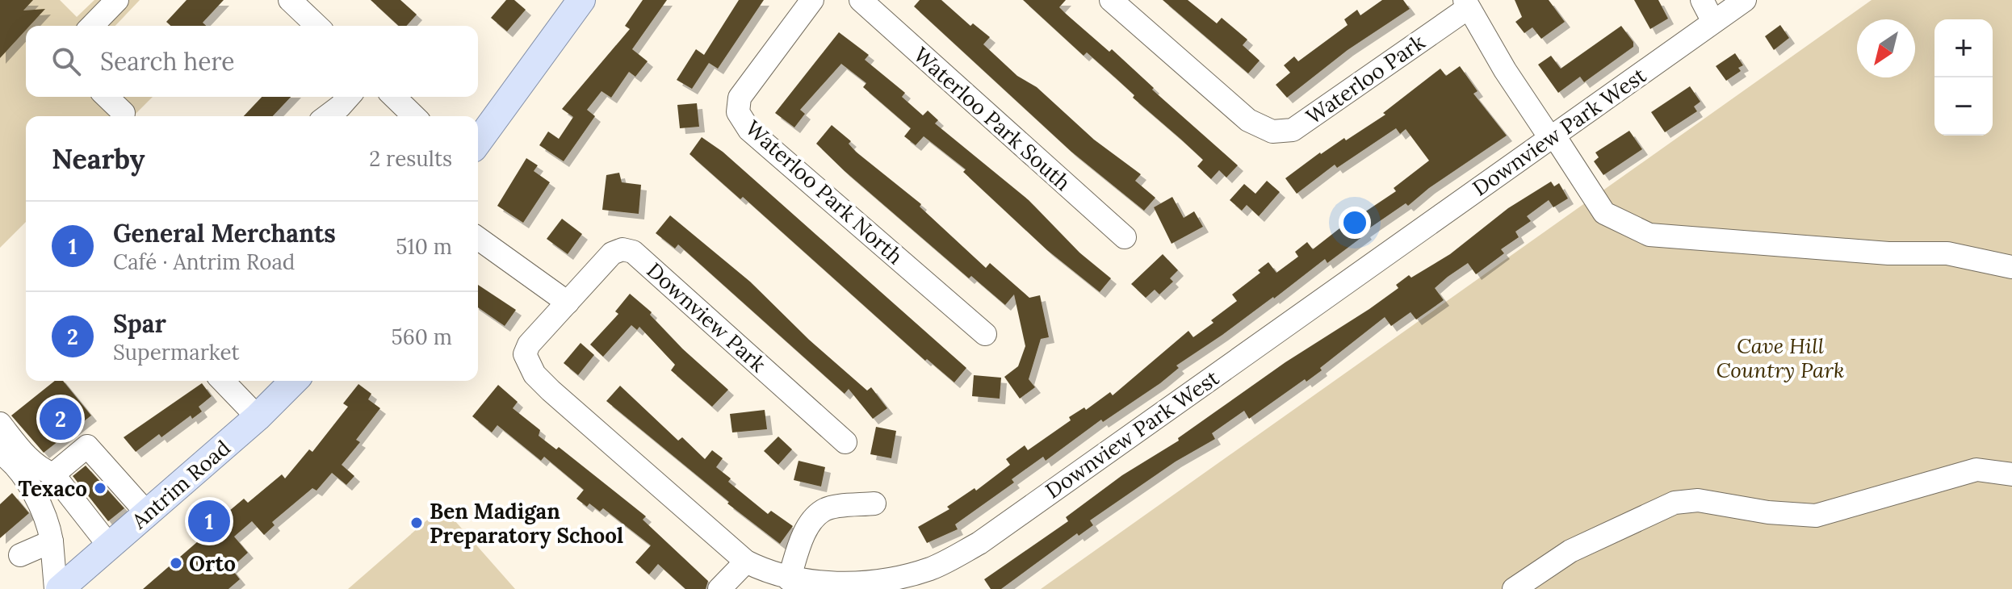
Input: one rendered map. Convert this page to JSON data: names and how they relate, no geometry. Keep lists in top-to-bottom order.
{
  "streets": {
    "main road": ["Antrim Road"],
    "street": [
      "Waterloo Park",
      "Waterloo Park South",
      "Downview Park West",
      "Waterloo Park North",
      "Downview Park"
    ]
  },
  "crossings": [
    ["Downview Park West", "Downview Park"]
  ],
  "parks": ["Cave Hill Country Park"],
  "places": ["Texaco", "Ben Madigan Preparatory School", "Orto"],
  "north": "bottom left",
  "page": {
    "map_buttons": ["+", "−"],
    "search": "Search here",
    "heading": ["Nearby", "2 results"],
    "list": [
      {
        "mark": "1",
        "name": "General Merchants",
        "note": "Café · Antrim Road",
        "value": "510 m"
      },
      {
        "mark": "2",
        "name": "Spar",
        "note": "Supermarket",
        "value": "560 m"
      }
    ],
    "pins": ["2", "1"]
  }
}
